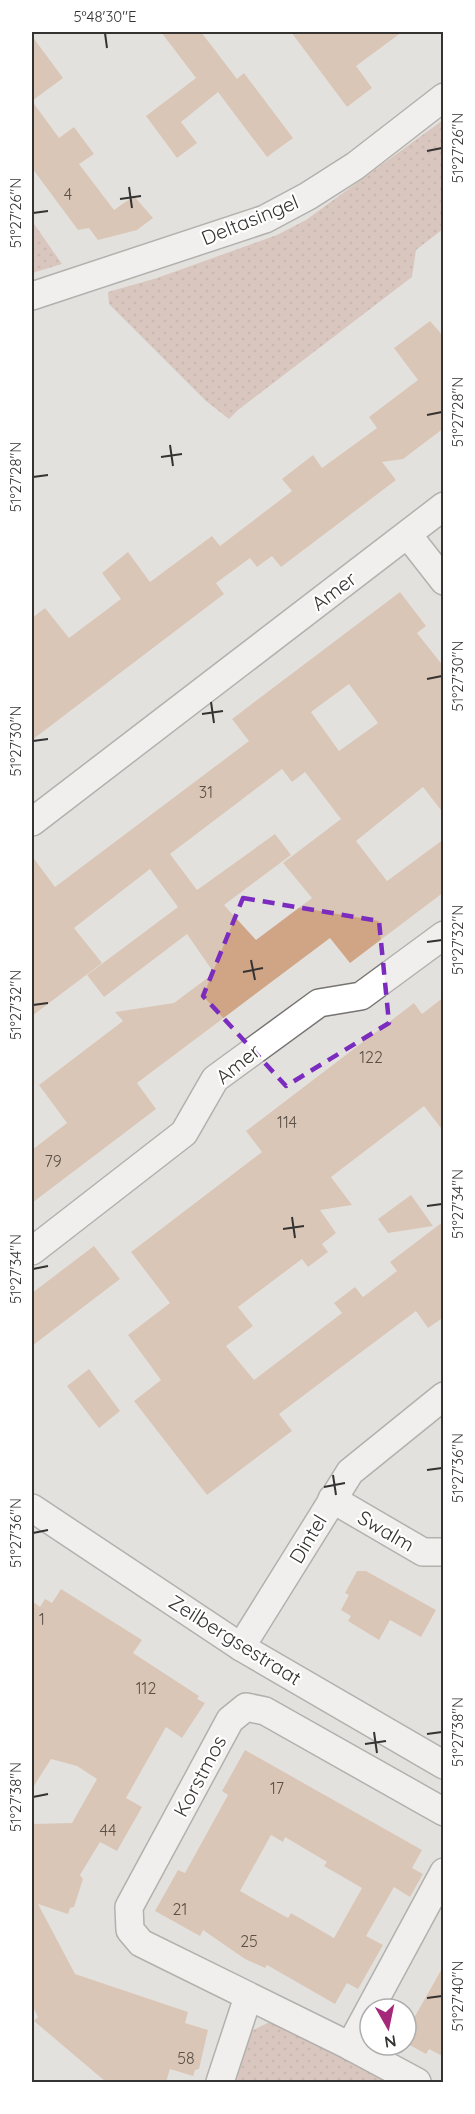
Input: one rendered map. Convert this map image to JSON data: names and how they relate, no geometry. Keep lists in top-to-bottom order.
{
  "streets": {
    "street": [
      "Deltasingel",
      "Amer",
      "Swalm",
      "Dintel",
      "Zeilbergsestraat",
      "Korstmos"
    ]
  },
  "crossings": [
    ["Swalm", "Dintel"],
    ["Dintel", "Zeilbergsestraat"]
  ],
  "house_numbers": [
    "4",
    "31",
    "122",
    "114",
    "79",
    "1",
    "112",
    "17",
    "44",
    "21",
    "25",
    "58"
  ],
  "north": "bottom",
  "coordinates": [
    "5°48'30\"E",
    "51°27'26\"N",
    "51°27'28\"N",
    "51°27'30\"N",
    "51°27'32\"N",
    "51°27'34\"N",
    "51°27'36\"N",
    "51°27'38\"N",
    "51°27'40\"N"
  ]
}
